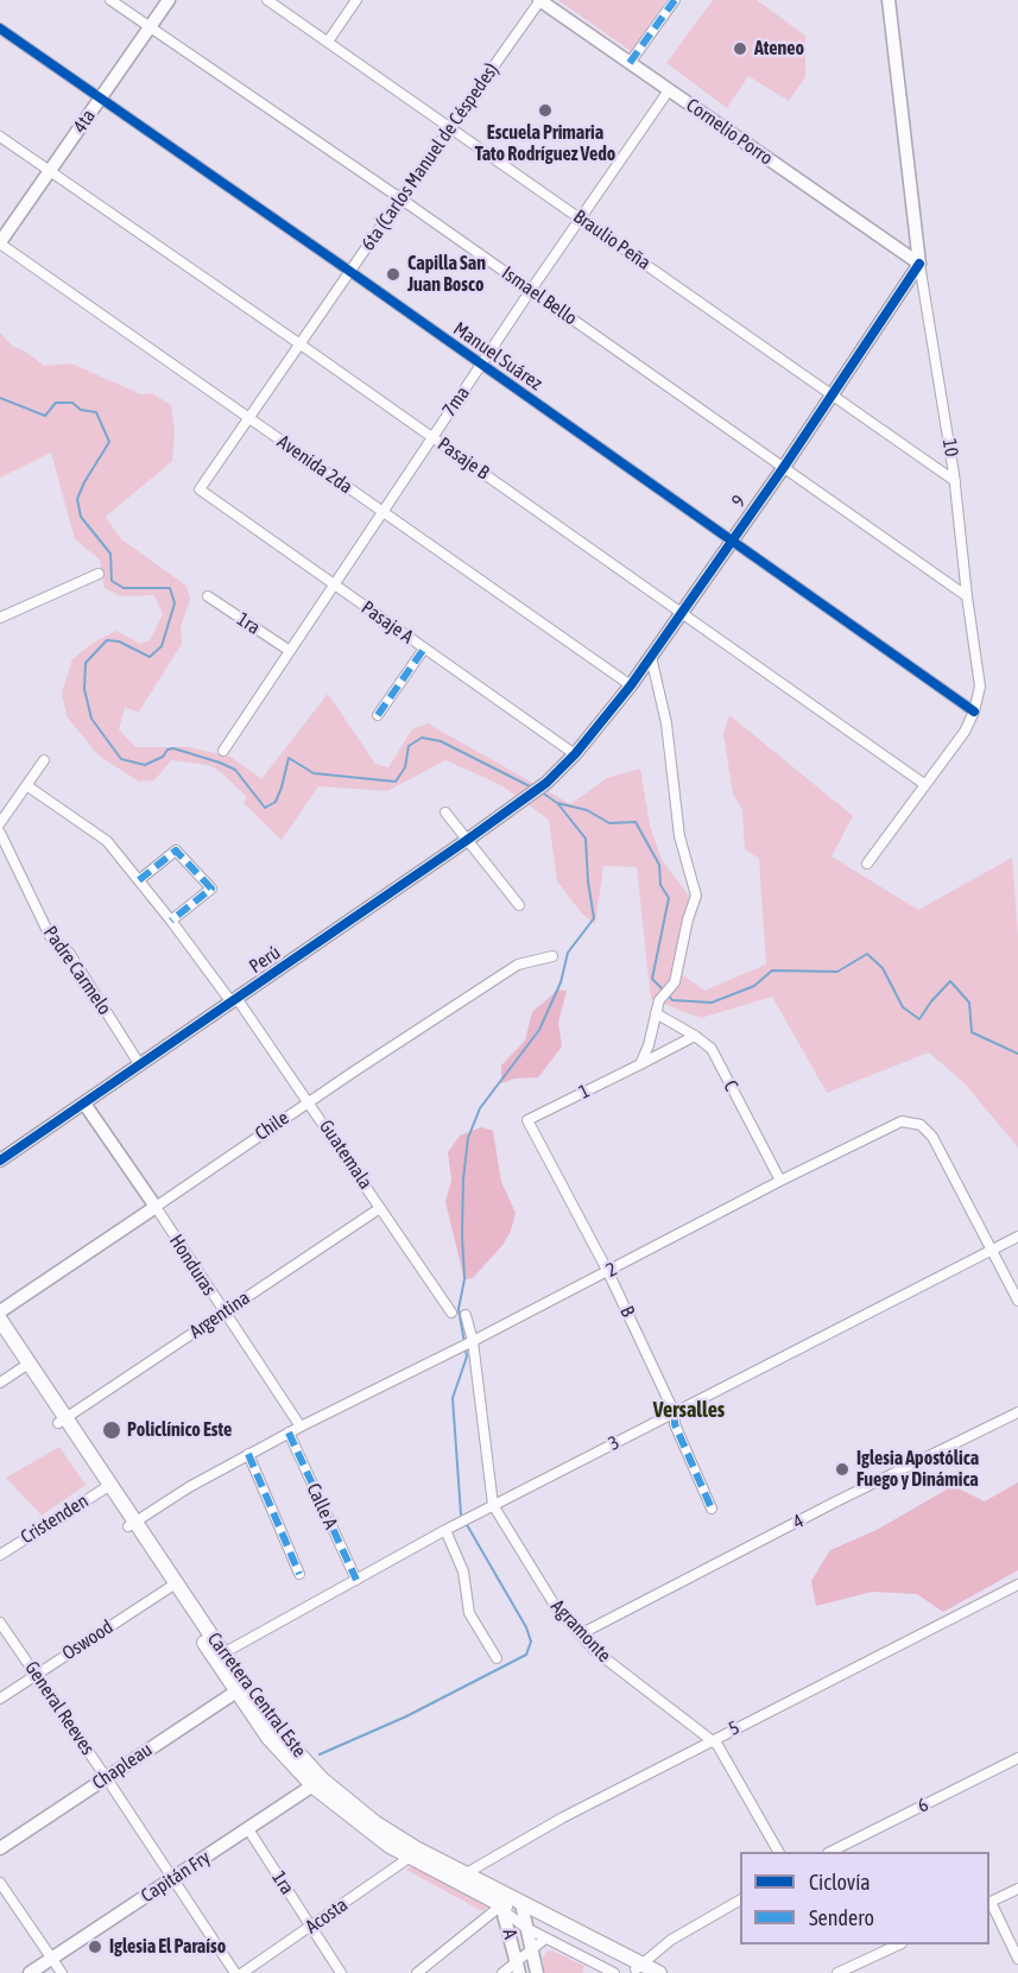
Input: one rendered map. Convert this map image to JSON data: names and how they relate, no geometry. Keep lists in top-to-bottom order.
{
  "streets": {
    "main road": ["Carretera Central Este"],
    "street": [
      "4ta",
      "Cornelio Porro",
      "6ta (Carlos Manuel de Céspedes)",
      "Braulio Peña",
      "Ismael Bello",
      "Manuel Suárez",
      "7ma",
      "10",
      "Pasaje B",
      "Avenida 2da",
      "9",
      "Pasaje A",
      "1ra",
      "Perú",
      "Padre Carmelo",
      "C",
      "1",
      "Chile",
      "Guatemala",
      "Honduras",
      "2",
      "B",
      "Argentina",
      "3",
      "Calle A",
      "Cristenden",
      "4",
      "Agramonte",
      "Oswood",
      "General Reeves",
      "5",
      "Chapleau",
      "6",
      "Capitán Fry",
      "Acosta",
      "A"
    ]
  },
  "crossings": [
    ["4ta", "Ismael Bello"],
    ["4ta", "Manuel Suárez"],
    ["4ta", "Pasaje B"],
    ["4ta", "Avenida 2da"],
    ["Cornelio Porro", "6ta (Carlos Manuel de Céspedes)"],
    ["Cornelio Porro", "7ma"],
    ["Cornelio Porro", "10"],
    ["Cornelio Porro", "9"],
    ["6ta (Carlos Manuel de Céspedes)", "Braulio Peña"],
    ["6ta (Carlos Manuel de Céspedes)", "Ismael Bello"],
    ["6ta (Carlos Manuel de Céspedes)", "Manuel Suárez"],
    ["6ta (Carlos Manuel de Céspedes)", "Pasaje B"],
    ["6ta (Carlos Manuel de Céspedes)", "Avenida 2da"],
    ["6ta (Carlos Manuel de Céspedes)", "Pasaje A"],
    ["Braulio Peña", "7ma"],
    ["Braulio Peña", "10"],
    ["Braulio Peña", "9"],
    ["Ismael Bello", "7ma"],
    ["Ismael Bello", "10"],
    ["Ismael Bello", "9"],
    ["Manuel Suárez", "7ma"],
    ["Manuel Suárez", "10"],
    ["Manuel Suárez", "9"],
    ["7ma", "Pasaje B"],
    ["7ma", "Avenida 2da"],
    ["7ma", "Pasaje A"],
    ["7ma", "1ra"],
    ["10", "Pasaje B"],
    ["10", "9"],
    ["Pasaje B", "9"],
    ["Avenida 2da", "9"],
    ["9", "Pasaje A"],
    ["9", "Perú"],
    ["1ra", "Capitán Fry"],
    ["1ra", "Acosta"],
    ["Perú", "Padre Carmelo"],
    ["Perú", "Guatemala"],
    ["Perú", "Honduras"],
    ["C", "1"],
    ["C", "2"],
    ["1", "B"],
    ["Chile", "Guatemala"],
    ["Chile", "Honduras"],
    ["Guatemala", "Argentina"],
    ["Honduras", "2"],
    ["Honduras", "Argentina"],
    ["2", "B"],
    ["2", "3"],
    ["2", "Calle A"],
    ["2", "Agramonte"],
    ["2", "Carretera Central Este"],
    ["B", "3"],
    ["Argentina", "Carretera Central Este"],
    ["3", "Calle A"],
    ["3", "Agramonte"],
    ["3", "Carretera Central Este"],
    ["Cristenden", "Carretera Central Este"],
    ["4", "Agramonte"],
    ["Agramonte", "5"],
    ["Oswood", "Carretera Central Este"],
    ["Oswood", "General Reeves"],
    ["Carretera Central Este", "5"],
    ["Carretera Central Este", "Chapleau"],
    ["Carretera Central Este", "Capitán Fry"],
    ["Carretera Central Este", "Acosta"],
    ["Carretera Central Este", "A"],
    ["General Reeves", "Chapleau"],
    ["General Reeves", "Capitán Fry"]
  ],
  "districts": ["Versalles"],
  "places": [
    "Ateneo",
    "Escuela Primaria Tato Rodríguez Vedo",
    "Capilla San Juan Bosco",
    "Policlínico Este",
    "Iglesia Apostólica Fuego y Dinámica",
    "Iglesia El Paraíso"
  ],
  "legend": ["Ciclovía", "Sendero"]
}
